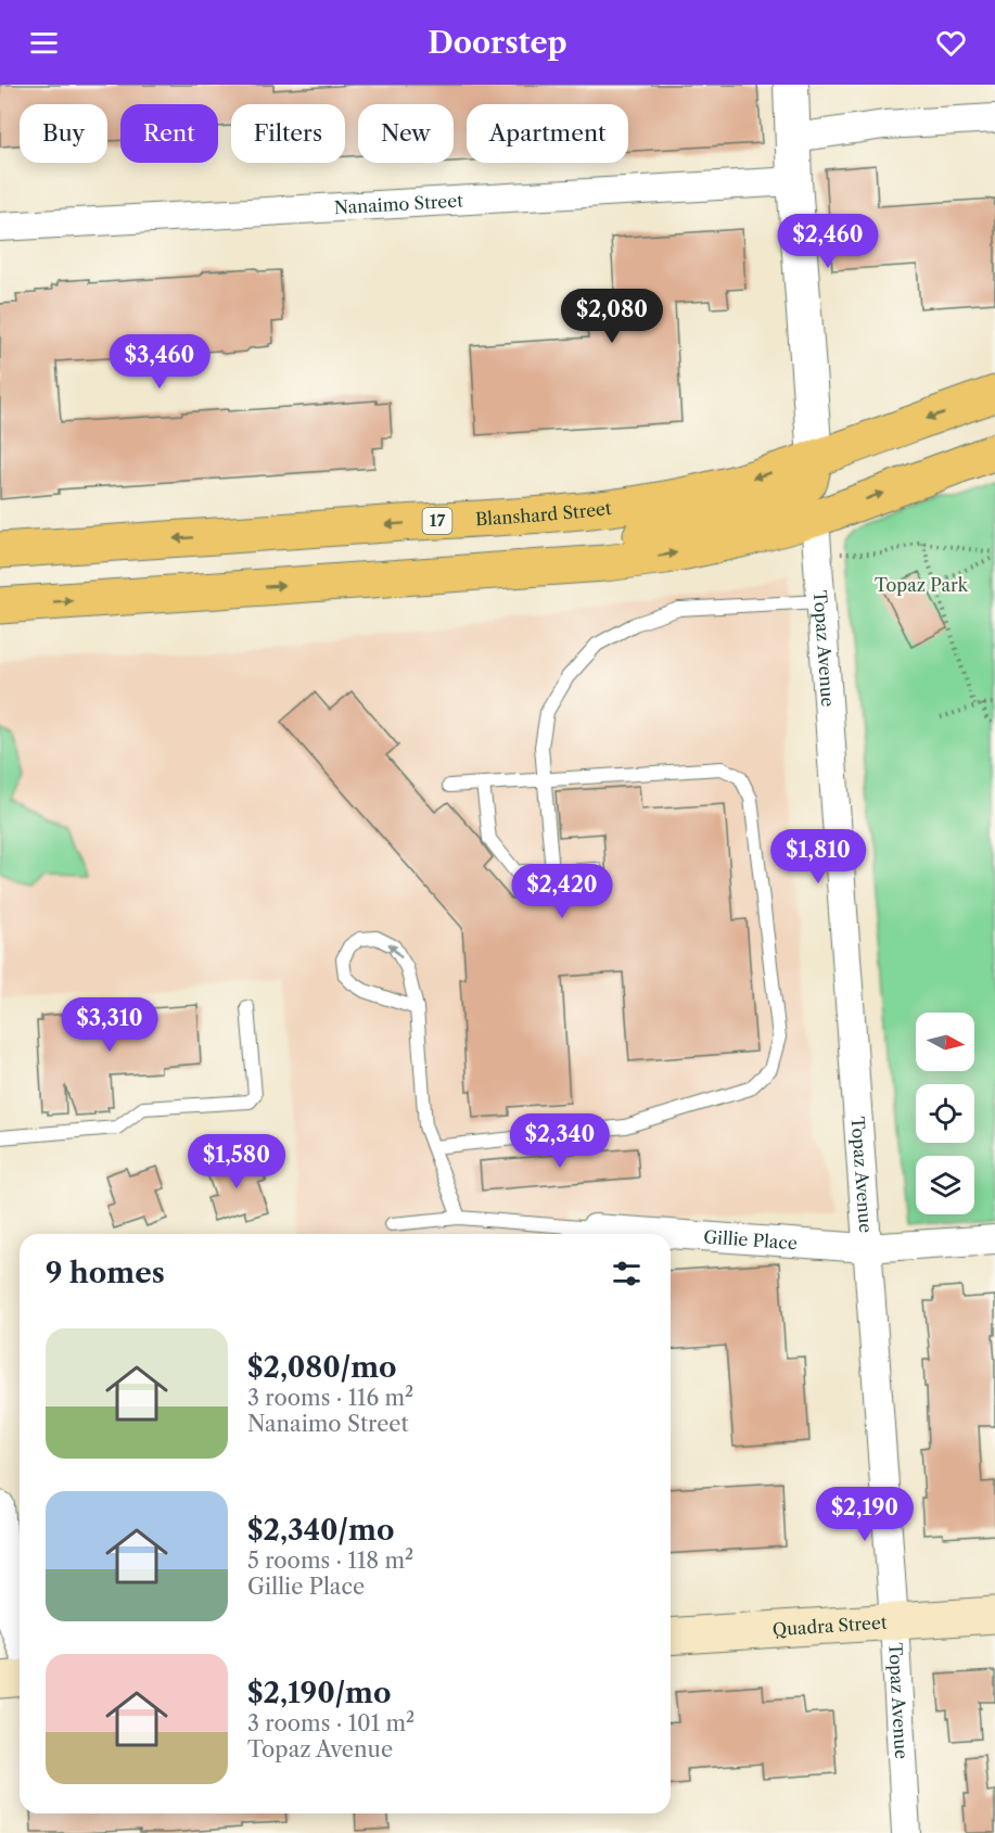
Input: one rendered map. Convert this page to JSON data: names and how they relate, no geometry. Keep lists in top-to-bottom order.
{
  "streets": {
    "main road": ["Blanshard Street", "17", "Quadra Street"],
    "street": ["Nanaimo Street", "Topaz Avenue", "Gillie Place"]
  },
  "crossings": [
    ["Topaz Avenue", "Gillie Place"],
    ["Topaz Avenue", "Quadra Street"]
  ],
  "parks": ["Topaz Park"],
  "north": "right",
  "page": {
    "header": "Doorstep",
    "chip": [
      "Buy",
      "Rent",
      "Filters",
      "New",
      "Apartment"
    ],
    "price": [
      "$2,460",
      "$2,080",
      "$3,460",
      "$1,810",
      "$2,420",
      "$3,310",
      "$2,340",
      "$1,580",
      "$2,190"
    ],
    "heading": "9 homes",
    "list": [
      {
        "name": "$2,080/mo",
        "note": "3 rooms · 116 m² · Nanaimo Street"
      },
      {
        "name": "$2,340/mo",
        "note": "5 rooms · 118 m² · Gillie Place"
      },
      {
        "name": "$2,190/mo",
        "note": "3 rooms · 101 m² · Topaz Avenue"
      }
    ]
  }
}
